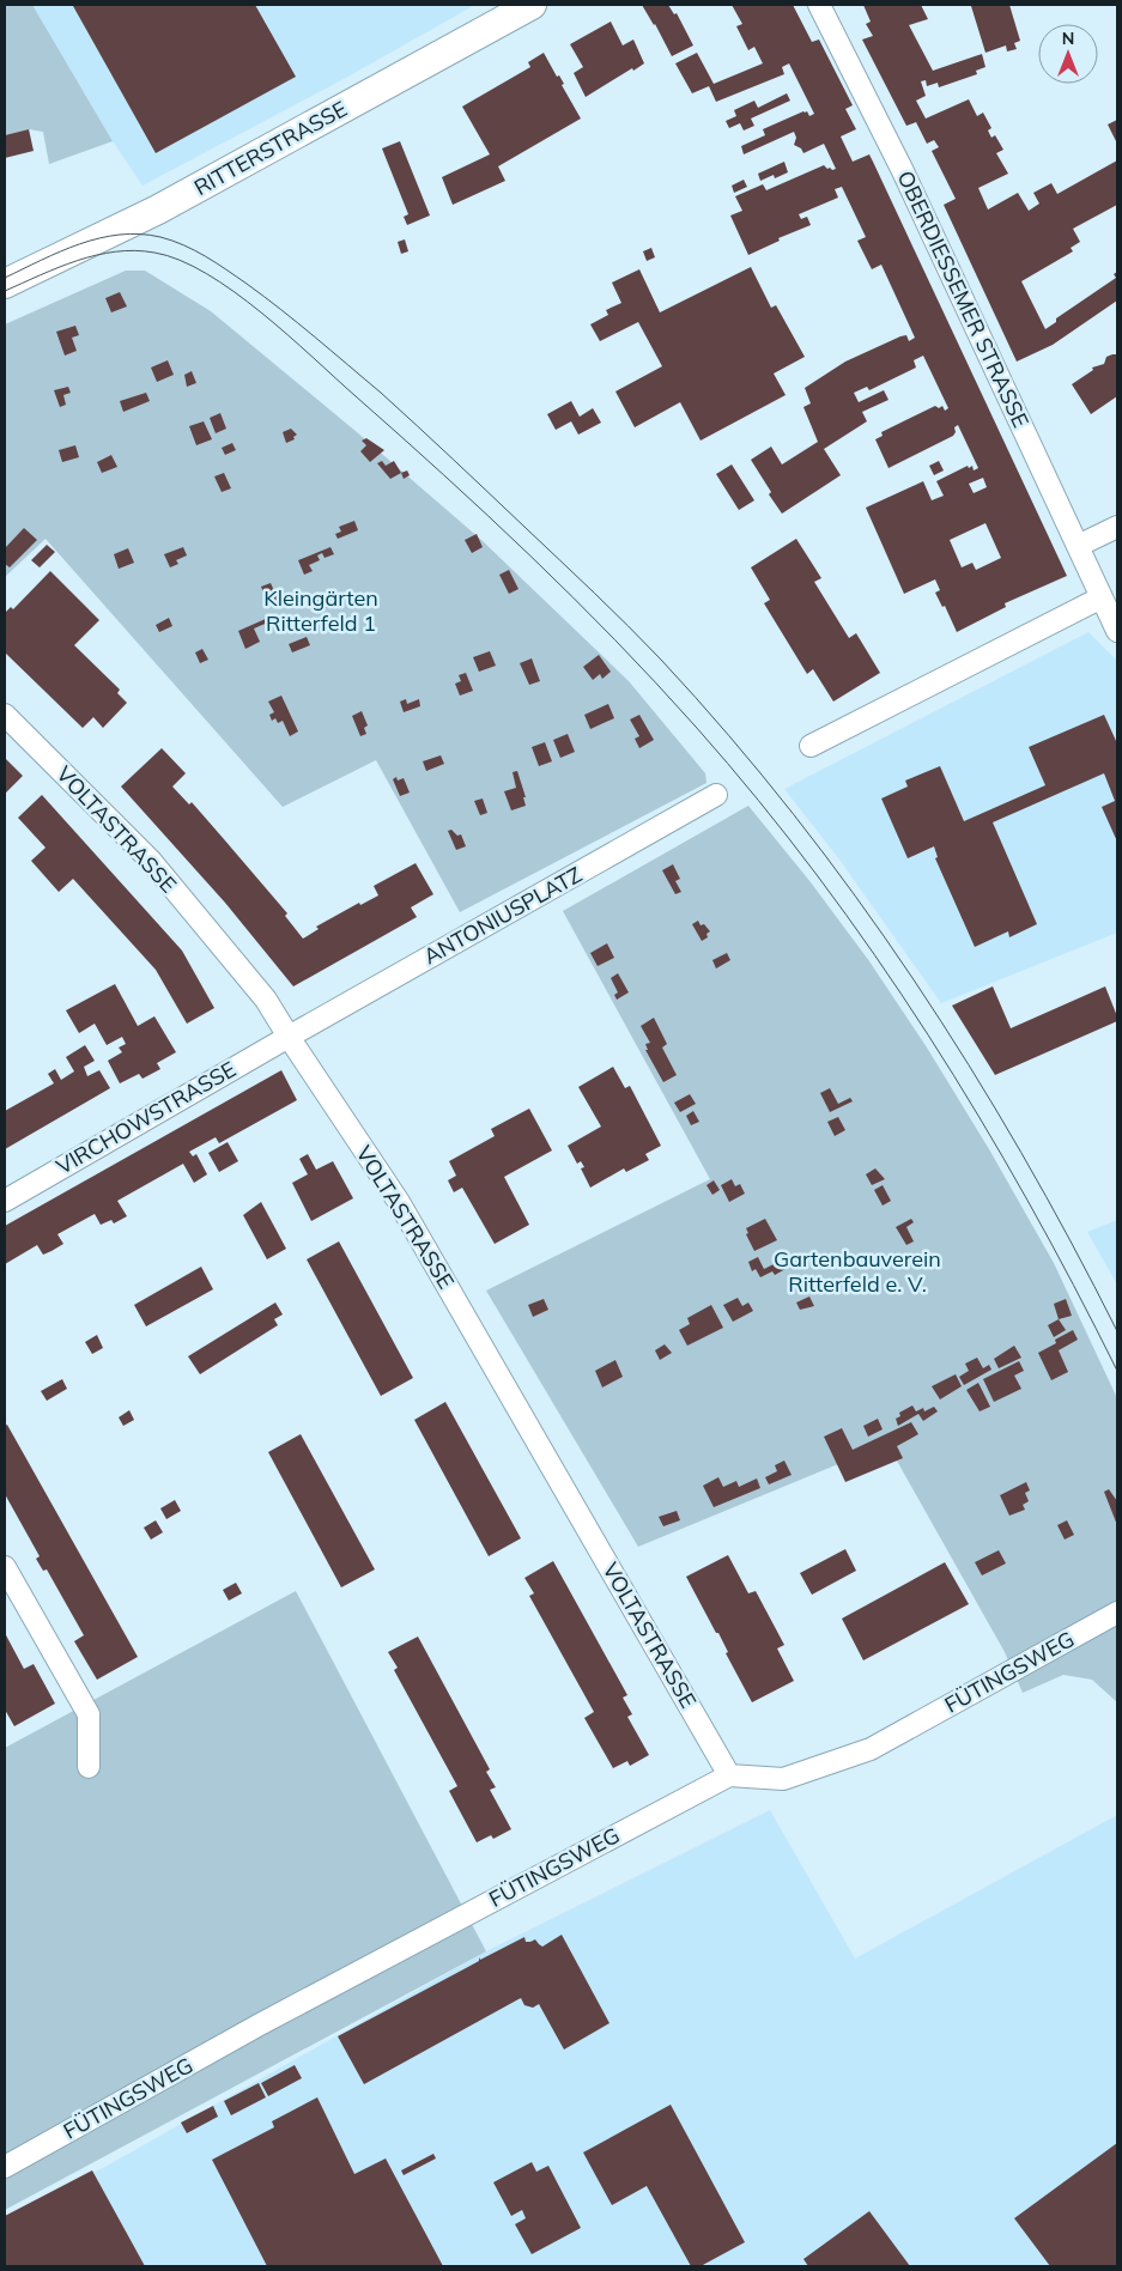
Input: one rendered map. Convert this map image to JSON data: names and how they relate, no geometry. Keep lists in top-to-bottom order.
{
  "streets": {
    "main road": ["RITTERSTRASSE"],
    "street": [
      "OBERDIESSEMER STRASSE",
      "VOLTASTRASSE",
      "ANTONIUSPLATZ",
      "VIRCHOWSTRASSE",
      "FÜTINGSWEG"
    ]
  },
  "crossings": [
    ["VOLTASTRASSE", "ANTONIUSPLATZ"],
    ["VOLTASTRASSE", "VIRCHOWSTRASSE"],
    ["VOLTASTRASSE", "FÜTINGSWEG"],
    ["ANTONIUSPLATZ", "VIRCHOWSTRASSE"]
  ],
  "parks": ["Kleingärten Ritterfeld 1", "Gartenbauverein Ritterfeld e. V."],
  "north": "top"
}
